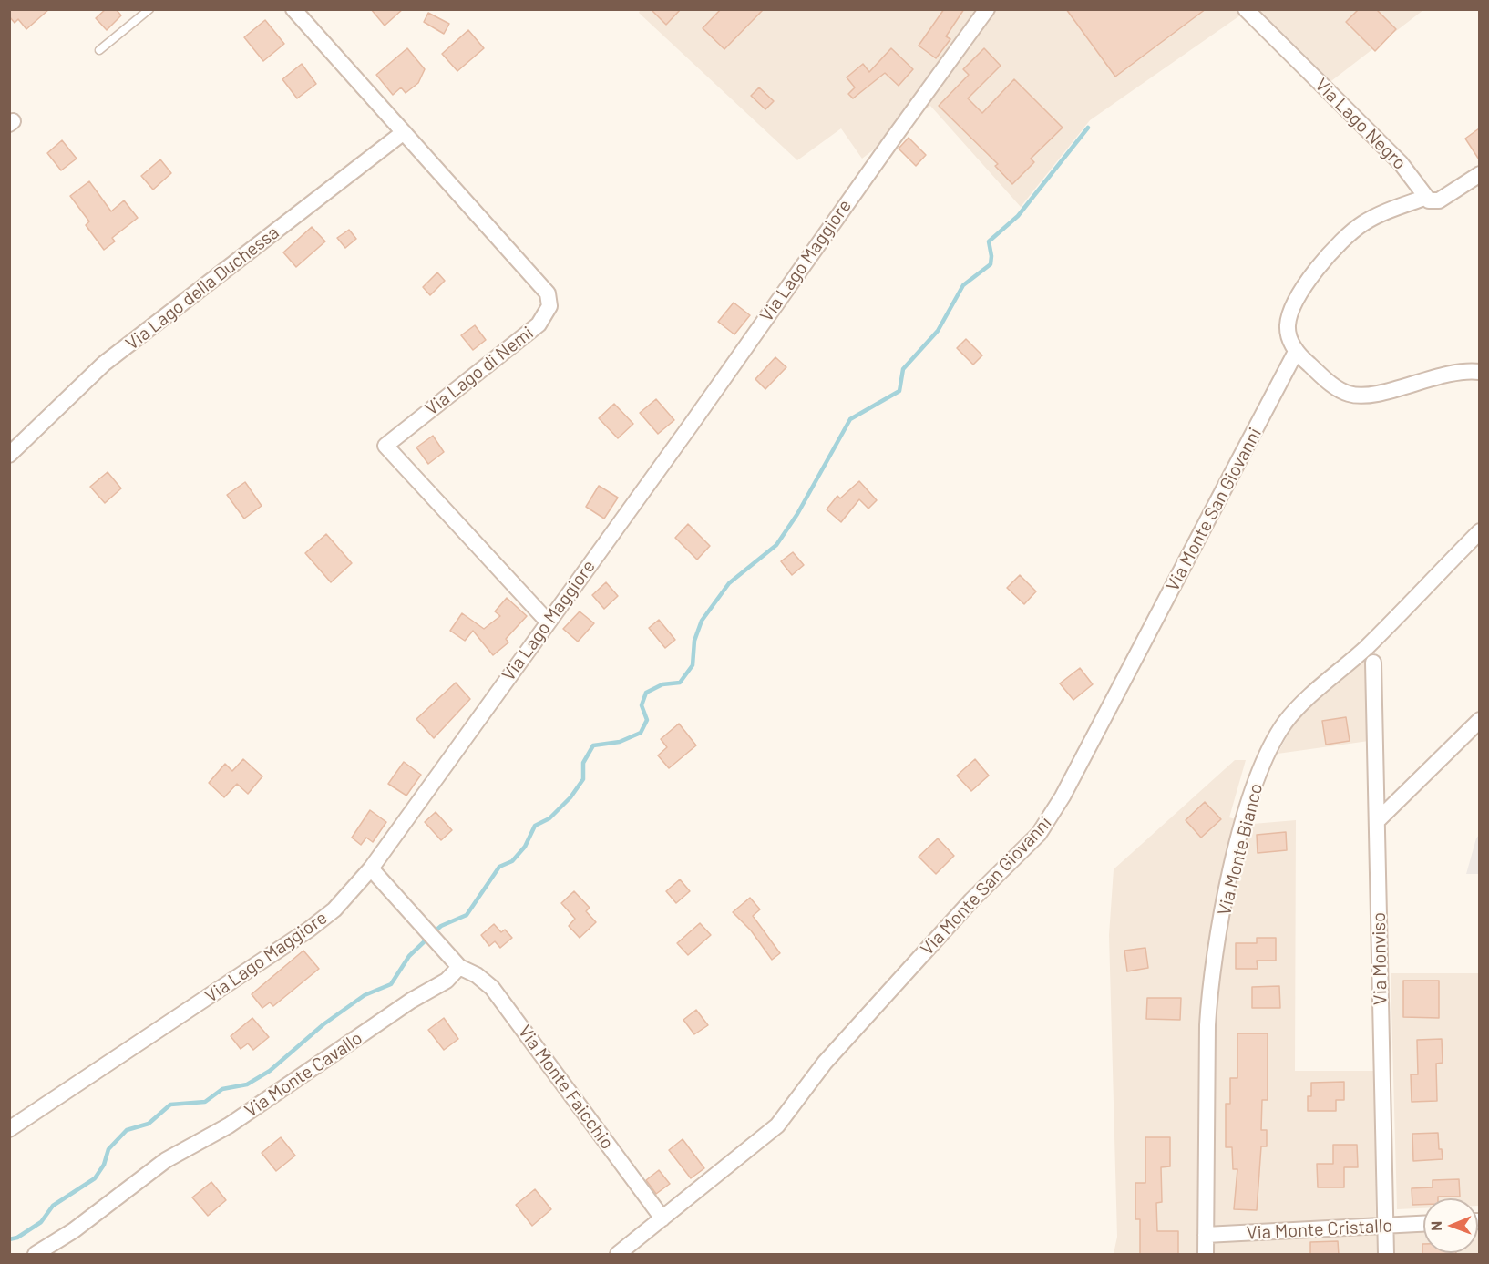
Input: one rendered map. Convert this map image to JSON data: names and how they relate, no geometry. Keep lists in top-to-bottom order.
{
  "streets": {
    "street": [
      "Via Lago Negro",
      "Via Lago Maggiore",
      "Via Lago della Duchessa",
      "Via Lago di Nemi",
      "Via Monte San Giovanni",
      "Via Monte Bianco",
      "Via Monviso",
      "Via Monte Cavallo",
      "Via Monte Faicchio",
      "Via Monte Cristallo"
    ]
  },
  "crossings": [
    ["Via Lago Maggiore", "Via Lago di Nemi"],
    ["Via Lago della Duchessa", "Via Lago di Nemi"],
    ["Via Monte San Giovanni", "Via Monte Faicchio"],
    ["Via Monte Bianco", "Via Monte Cristallo"],
    ["Via Monviso", "Via Monte Cristallo"],
    ["Via Monte Cavallo", "Via Monte Faicchio"]
  ],
  "north": "left"
}
